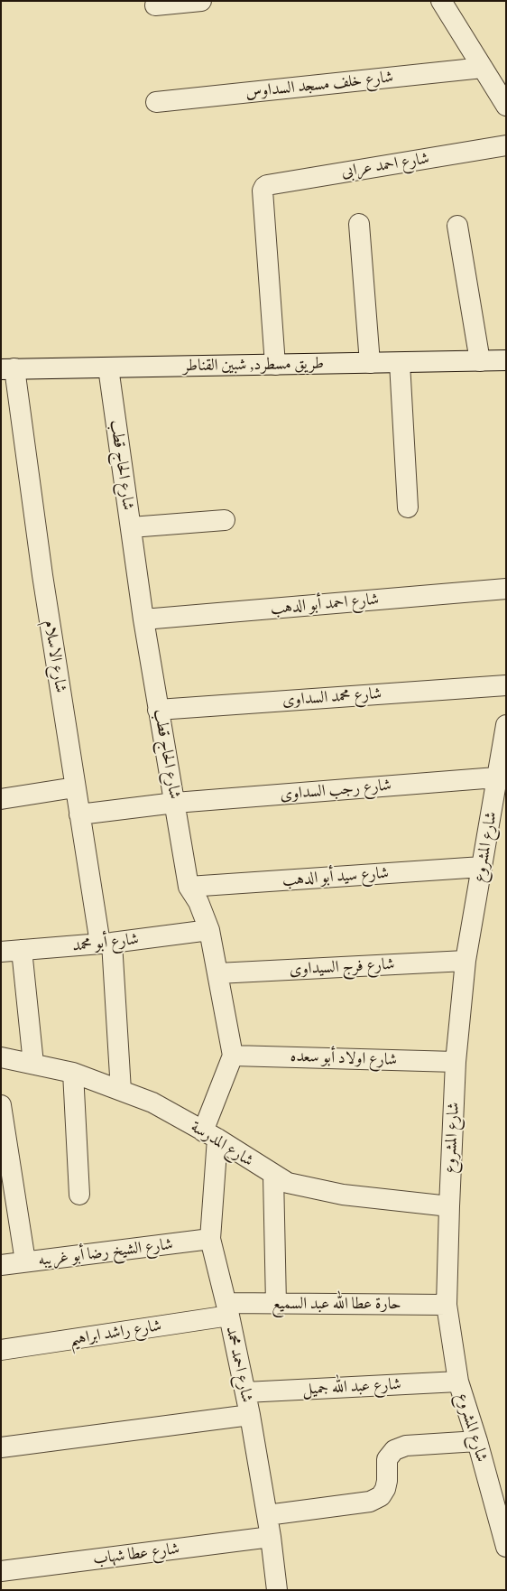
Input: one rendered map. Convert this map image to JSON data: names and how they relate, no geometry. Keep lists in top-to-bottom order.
{
  "streets": {
    "street": [
      "شارع خلف مسجد السداوس",
      "شارع احمد عرابى",
      "طريق مسطرد, شبين القناطر",
      "شارع الحاج قطب",
      "شارع احمد أبو الدهب",
      "شارع الاسلام",
      "شارع محمد السداوى",
      "شارع رجب السداوى",
      "شارع المشروع",
      "شارع سيد أبو الدهب",
      "شارع أبو محمد",
      "شارع فرج السيداوى",
      "شارع اولاد أبو سعده",
      "شارع المدرسة",
      "شارع الشيخ رضا أبو غريبه",
      "حارة عطا الله عبد السميع",
      "شارع راشد ابراهيم",
      "شارع احمد محمد",
      "شارع عبد الله جميل",
      "شارع عطا شهاب"
    ]
  },
  "crossings": [
    ["شارع احمد عرابى", "طريق مسطرد, شبين القناطر"],
    ["طريق مسطرد, شبين القناطر", "شارع الحاج قطب"],
    ["طريق مسطرد, شبين القناطر", "شارع الاسلام"],
    ["شارع الحاج قطب", "شارع احمد أبو الدهب"],
    ["شارع الحاج قطب", "شارع محمد السداوى"],
    ["شارع الحاج قطب", "شارع رجب السداوى"],
    ["شارع الحاج قطب", "شارع سيد أبو الدهب"],
    ["شارع الحاج قطب", "شارع أبو محمد"],
    ["شارع الحاج قطب", "شارع فرج السيداوى"],
    ["شارع الحاج قطب", "شارع اولاد أبو سعده"],
    ["شارع الاسلام", "شارع رجب السداوى"],
    ["شارع الاسلام", "شارع أبو محمد"],
    ["شارع الاسلام", "شارع المدرسة"],
    ["شارع رجب السداوى", "شارع المشروع"],
    ["شارع المشروع", "شارع سيد أبو الدهب"],
    ["شارع المشروع", "شارع فرج السيداوى"],
    ["شارع المشروع", "شارع اولاد أبو سعده"],
    ["شارع المشروع", "شارع المدرسة"],
    ["شارع المشروع", "حارة عطا الله عبد السميع"],
    ["شارع المشروع", "شارع عبد الله جميل"],
    ["شارع المدرسة", "شارع احمد محمد"],
    ["شارع الشيخ رضا أبو غريبه", "شارع احمد محمد"],
    ["حارة عطا الله عبد السميع", "شارع راشد ابراهيم"],
    ["حارة عطا الله عبد السميع", "شارع احمد محمد"],
    ["شارع راشد ابراهيم", "شارع احمد محمد"],
    ["شارع احمد محمد", "شارع عبد الله جميل"],
    ["شارع احمد محمد", "شارع عطا شهاب"]
  ]
}
